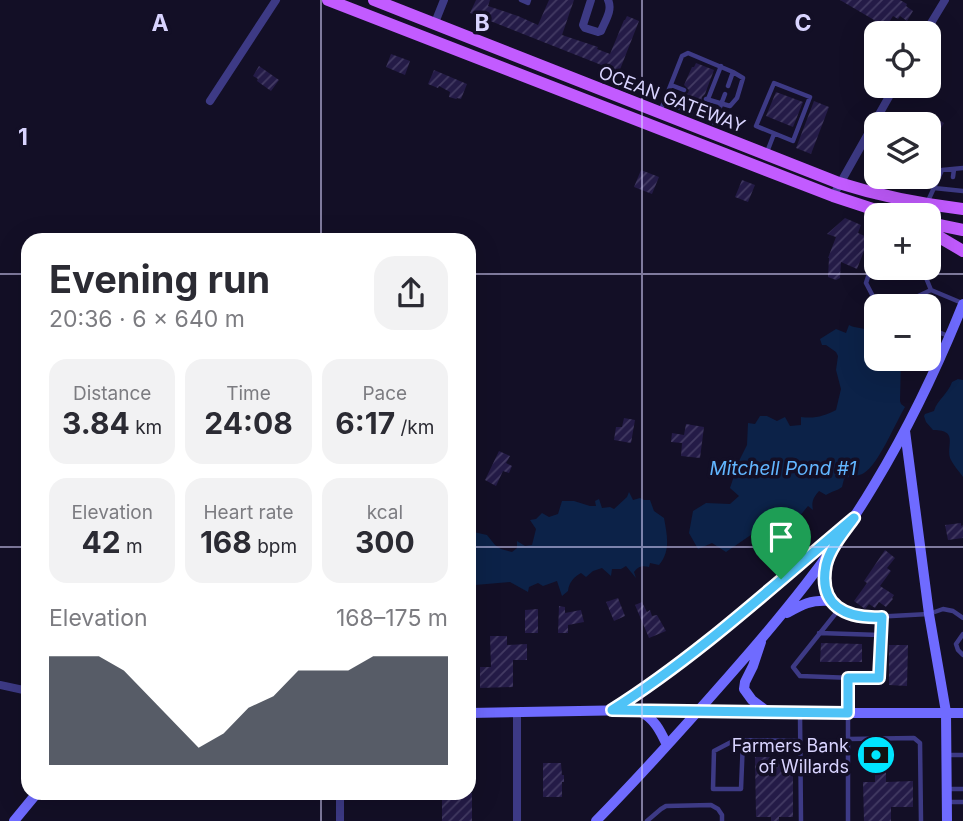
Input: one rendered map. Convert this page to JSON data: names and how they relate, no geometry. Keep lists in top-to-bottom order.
{
  "streets": {
    "main road": ["OCEAN GATEWAY"]
  },
  "water": ["Mitchell Pond #1"],
  "places": {
    "bank": ["Farmers Bank of Willards"]
  },
  "page": {
    "map_buttons": ["+", "−"],
    "heading": ["Evening run", "20:36 · 6 × 640 m"],
    "stats": [
      ["Distance", "3.84 km"],
      ["Time", "24:08"],
      ["Pace", "6:17 /km"],
      ["Elevation", "42 m"],
      ["Heart rate", "168 bpm"],
      ["kcal", "300"]
    ],
    "chart": ["Elevation", "168–175 m"]
  },
  "grid": {
    "columns": ["A", "B", "C"],
    "rows": ["1"]
  }
}
